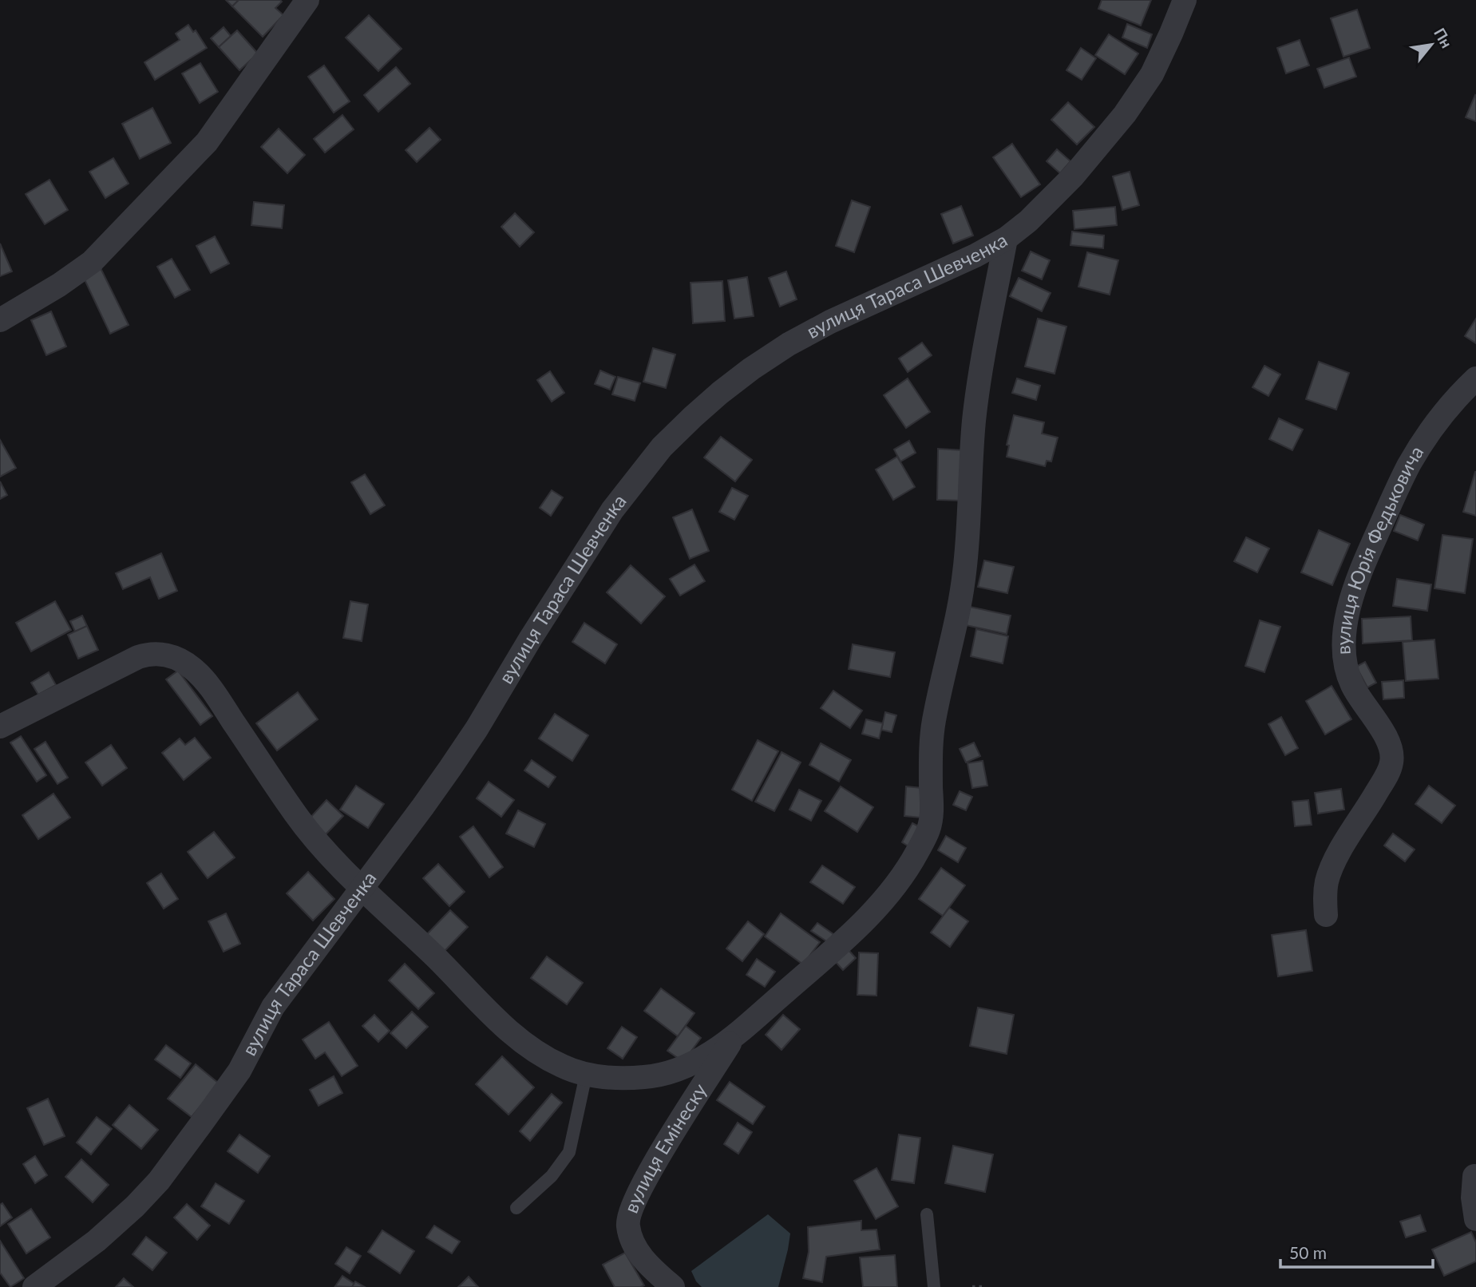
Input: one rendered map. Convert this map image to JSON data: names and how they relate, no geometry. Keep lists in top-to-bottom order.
{
  "streets": {
    "street": ["вулиця Тараса Шевченка", "вулиця Юрія Федьковича", "вулиця Емінеску"]
  },
  "scale_bar": "50 m",
  "north": "top right"
}
